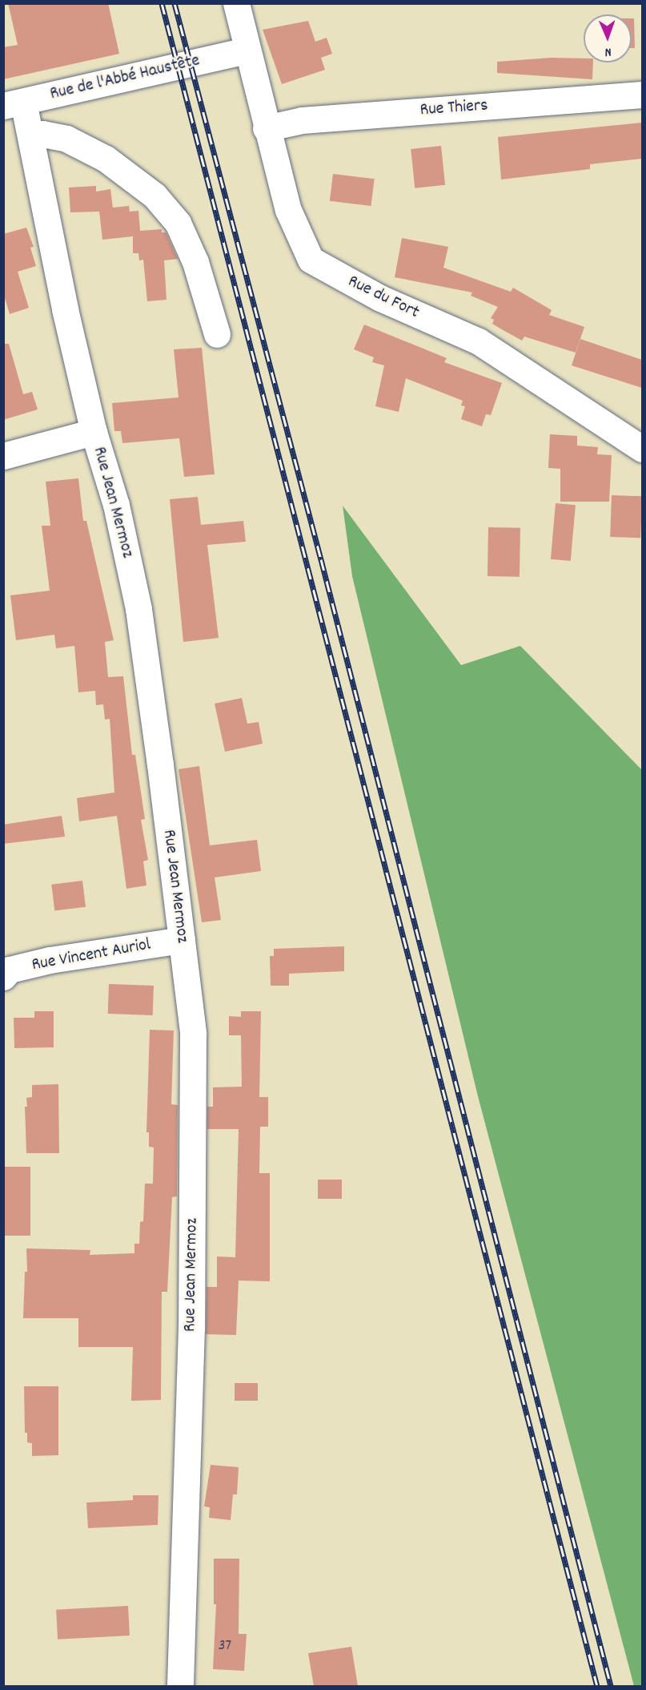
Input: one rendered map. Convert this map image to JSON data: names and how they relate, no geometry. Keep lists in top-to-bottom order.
{
  "streets": {
    "street": [
      "Rue de l'Abbé Haustête",
      "Rue Thiers",
      "Rue du Fort",
      "Rue Jean Mermoz",
      "Rue Vincent Auriol"
    ]
  },
  "crossings": [
    ["Rue de l'Abbé Haustête", "Rue du Fort"],
    ["Rue de l'Abbé Haustête", "Rue Jean Mermoz"],
    ["Rue Thiers", "Rue du Fort"],
    ["Rue Jean Mermoz", "Rue Vincent Auriol"]
  ],
  "house_numbers": ["37"],
  "north": "bottom"
}
